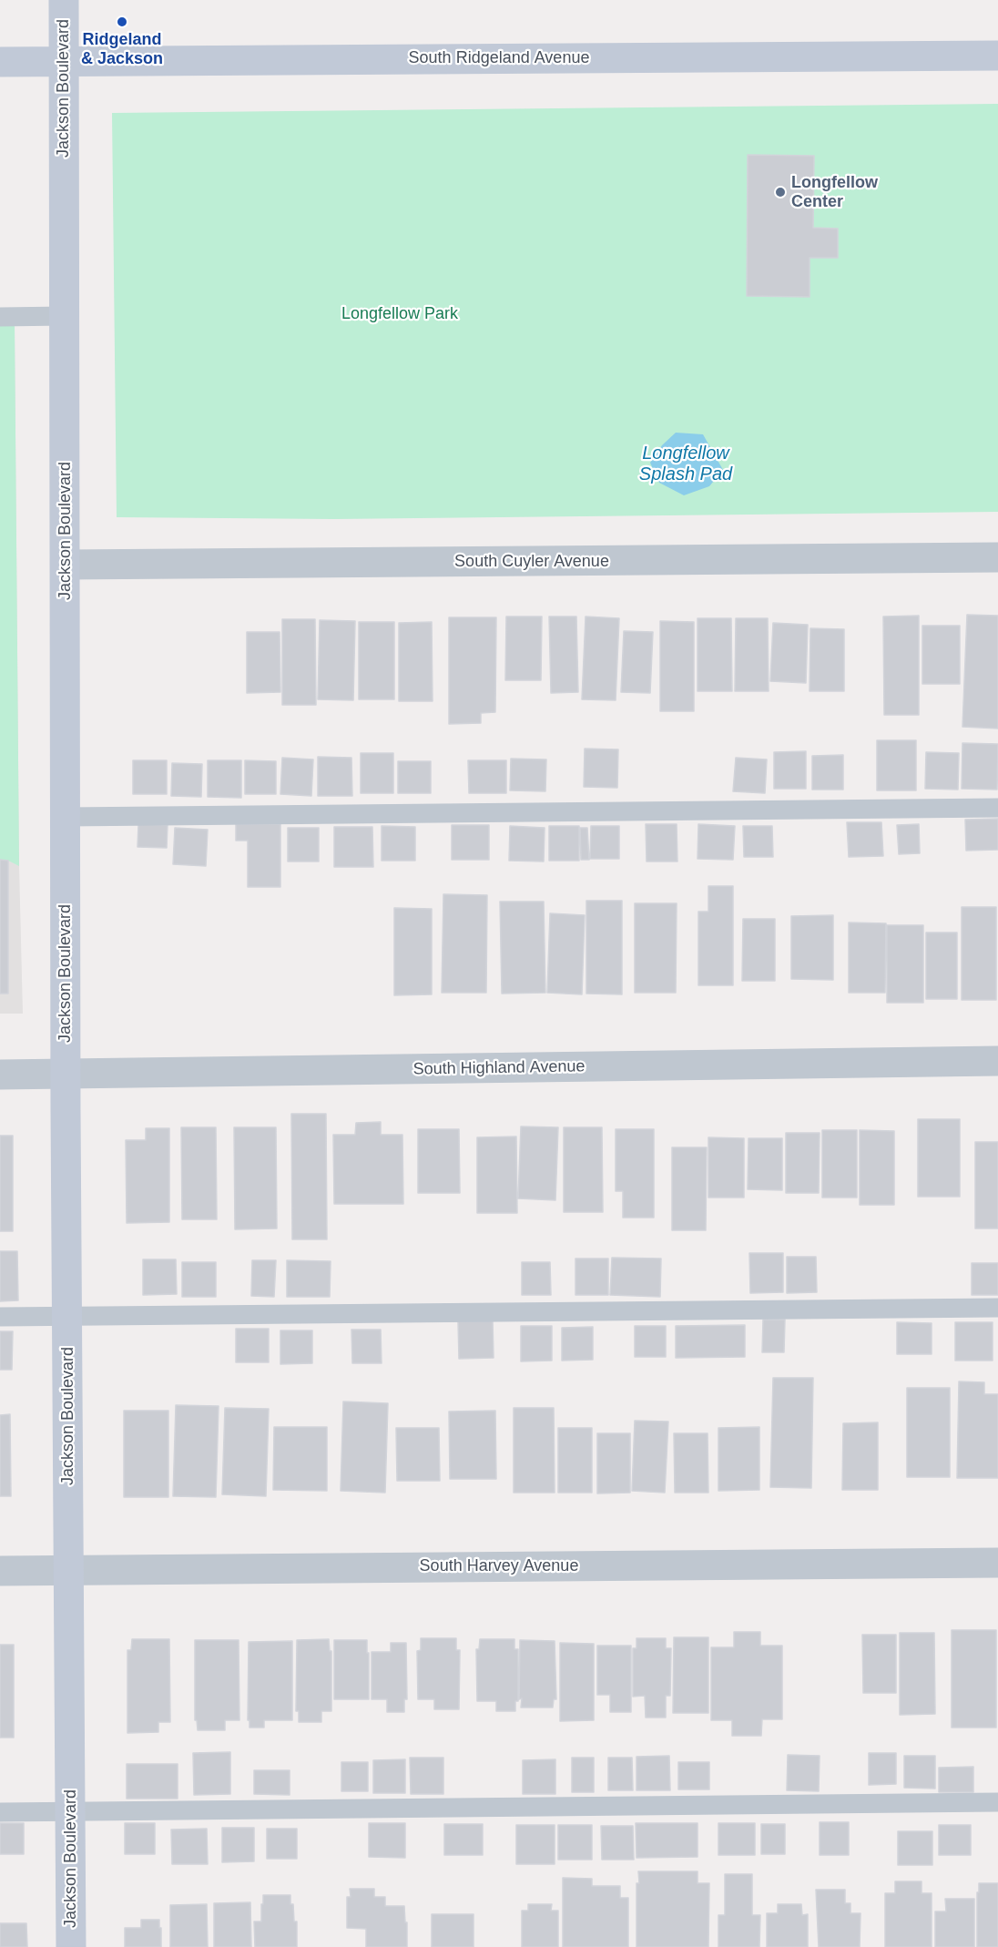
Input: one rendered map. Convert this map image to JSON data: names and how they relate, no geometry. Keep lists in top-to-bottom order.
{
  "streets": {
    "street": [
      "South Ridgeland Avenue",
      "Jackson Boulevard",
      "South Cuyler Avenue",
      "South Highland Avenue",
      "South Harvey Avenue"
    ]
  },
  "crossings": [
    ["South Ridgeland Avenue", "Jackson Boulevard"],
    ["Jackson Boulevard", "South Cuyler Avenue"],
    ["Jackson Boulevard", "South Highland Avenue"],
    ["Jackson Boulevard", "South Harvey Avenue"]
  ],
  "water": ["Longfellow Splash Pad"],
  "parks": ["Longfellow Park"],
  "places": ["Ridgeland & Jackson", "Longfellow Center"]
}
